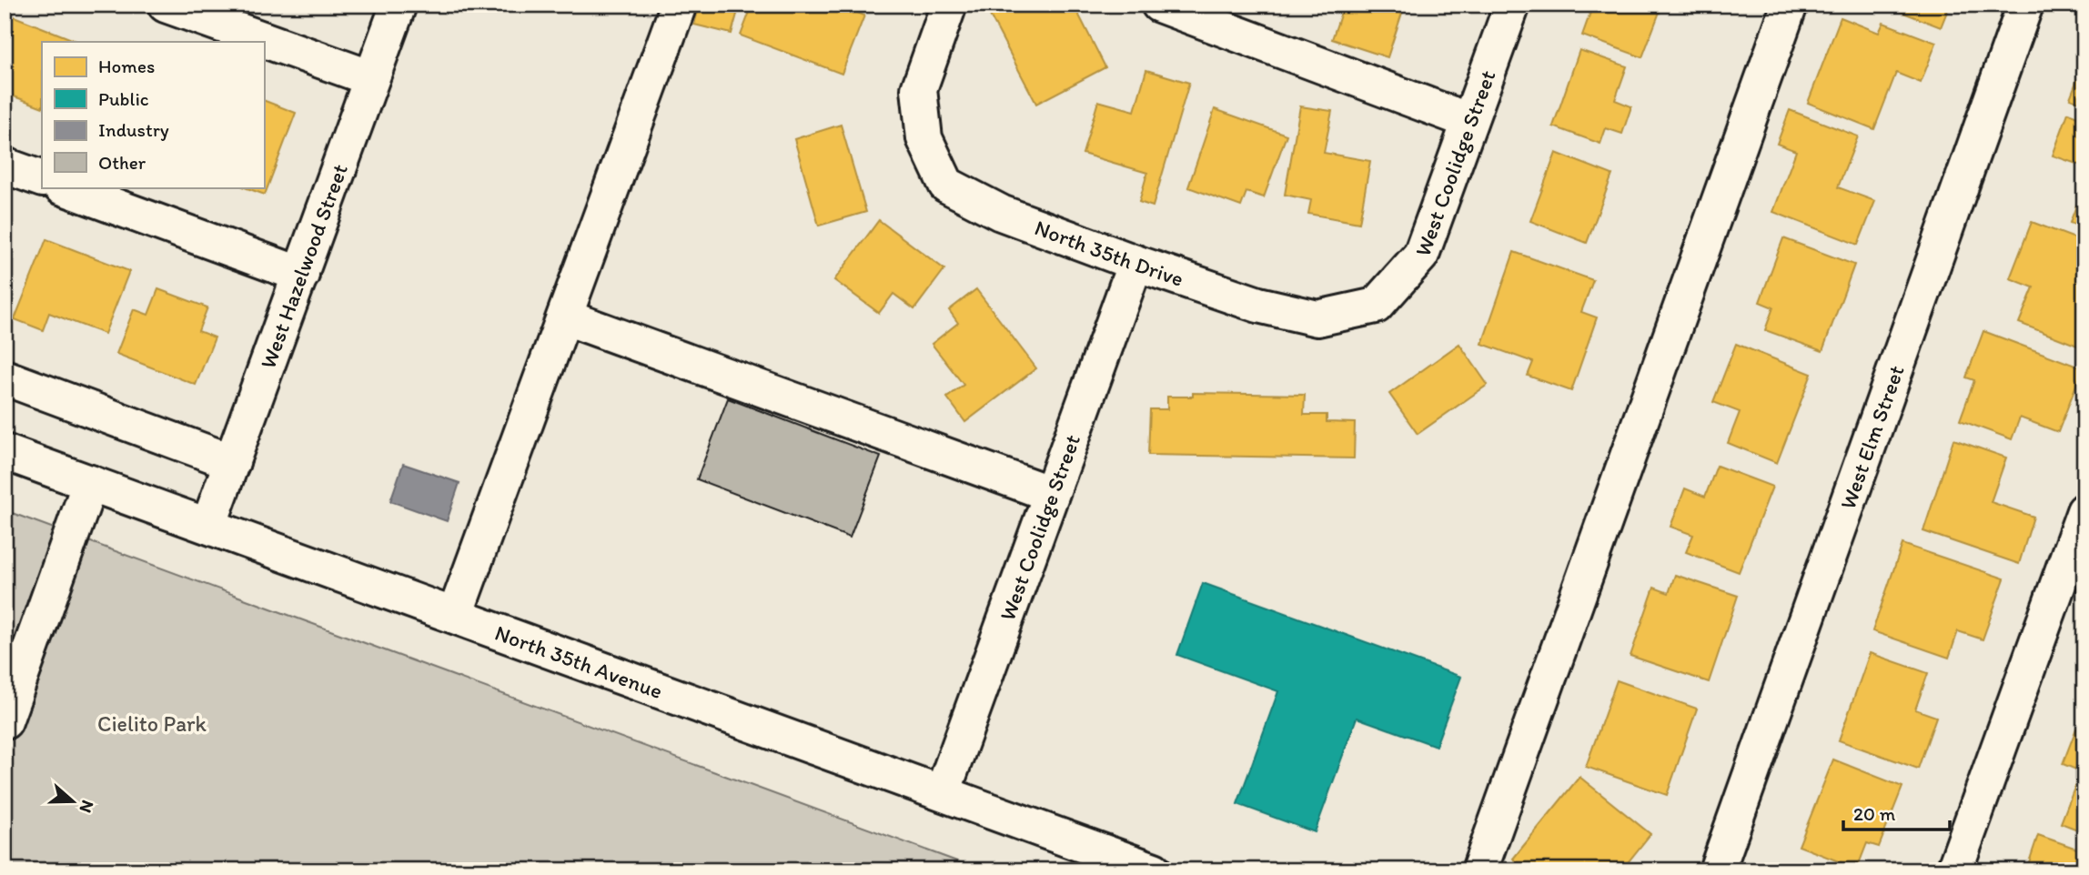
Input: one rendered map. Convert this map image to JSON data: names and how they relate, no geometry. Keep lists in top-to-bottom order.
{
  "streets": {
    "street": [
      "West Coolidge Street",
      "North 35th Drive",
      "West Hazelwood Street",
      "West Elm Street",
      "North 35th Avenue"
    ]
  },
  "crossings": [
    ["West Coolidge Street", "North 35th Drive"],
    ["West Coolidge Street", "North 35th Avenue"],
    ["West Hazelwood Street", "North 35th Avenue"]
  ],
  "parks": ["Cielito Park"],
  "legend": [
    "Homes",
    "Public",
    "Industry",
    "Other"
  ],
  "scale_bar": "20 m",
  "north": "right"
}
